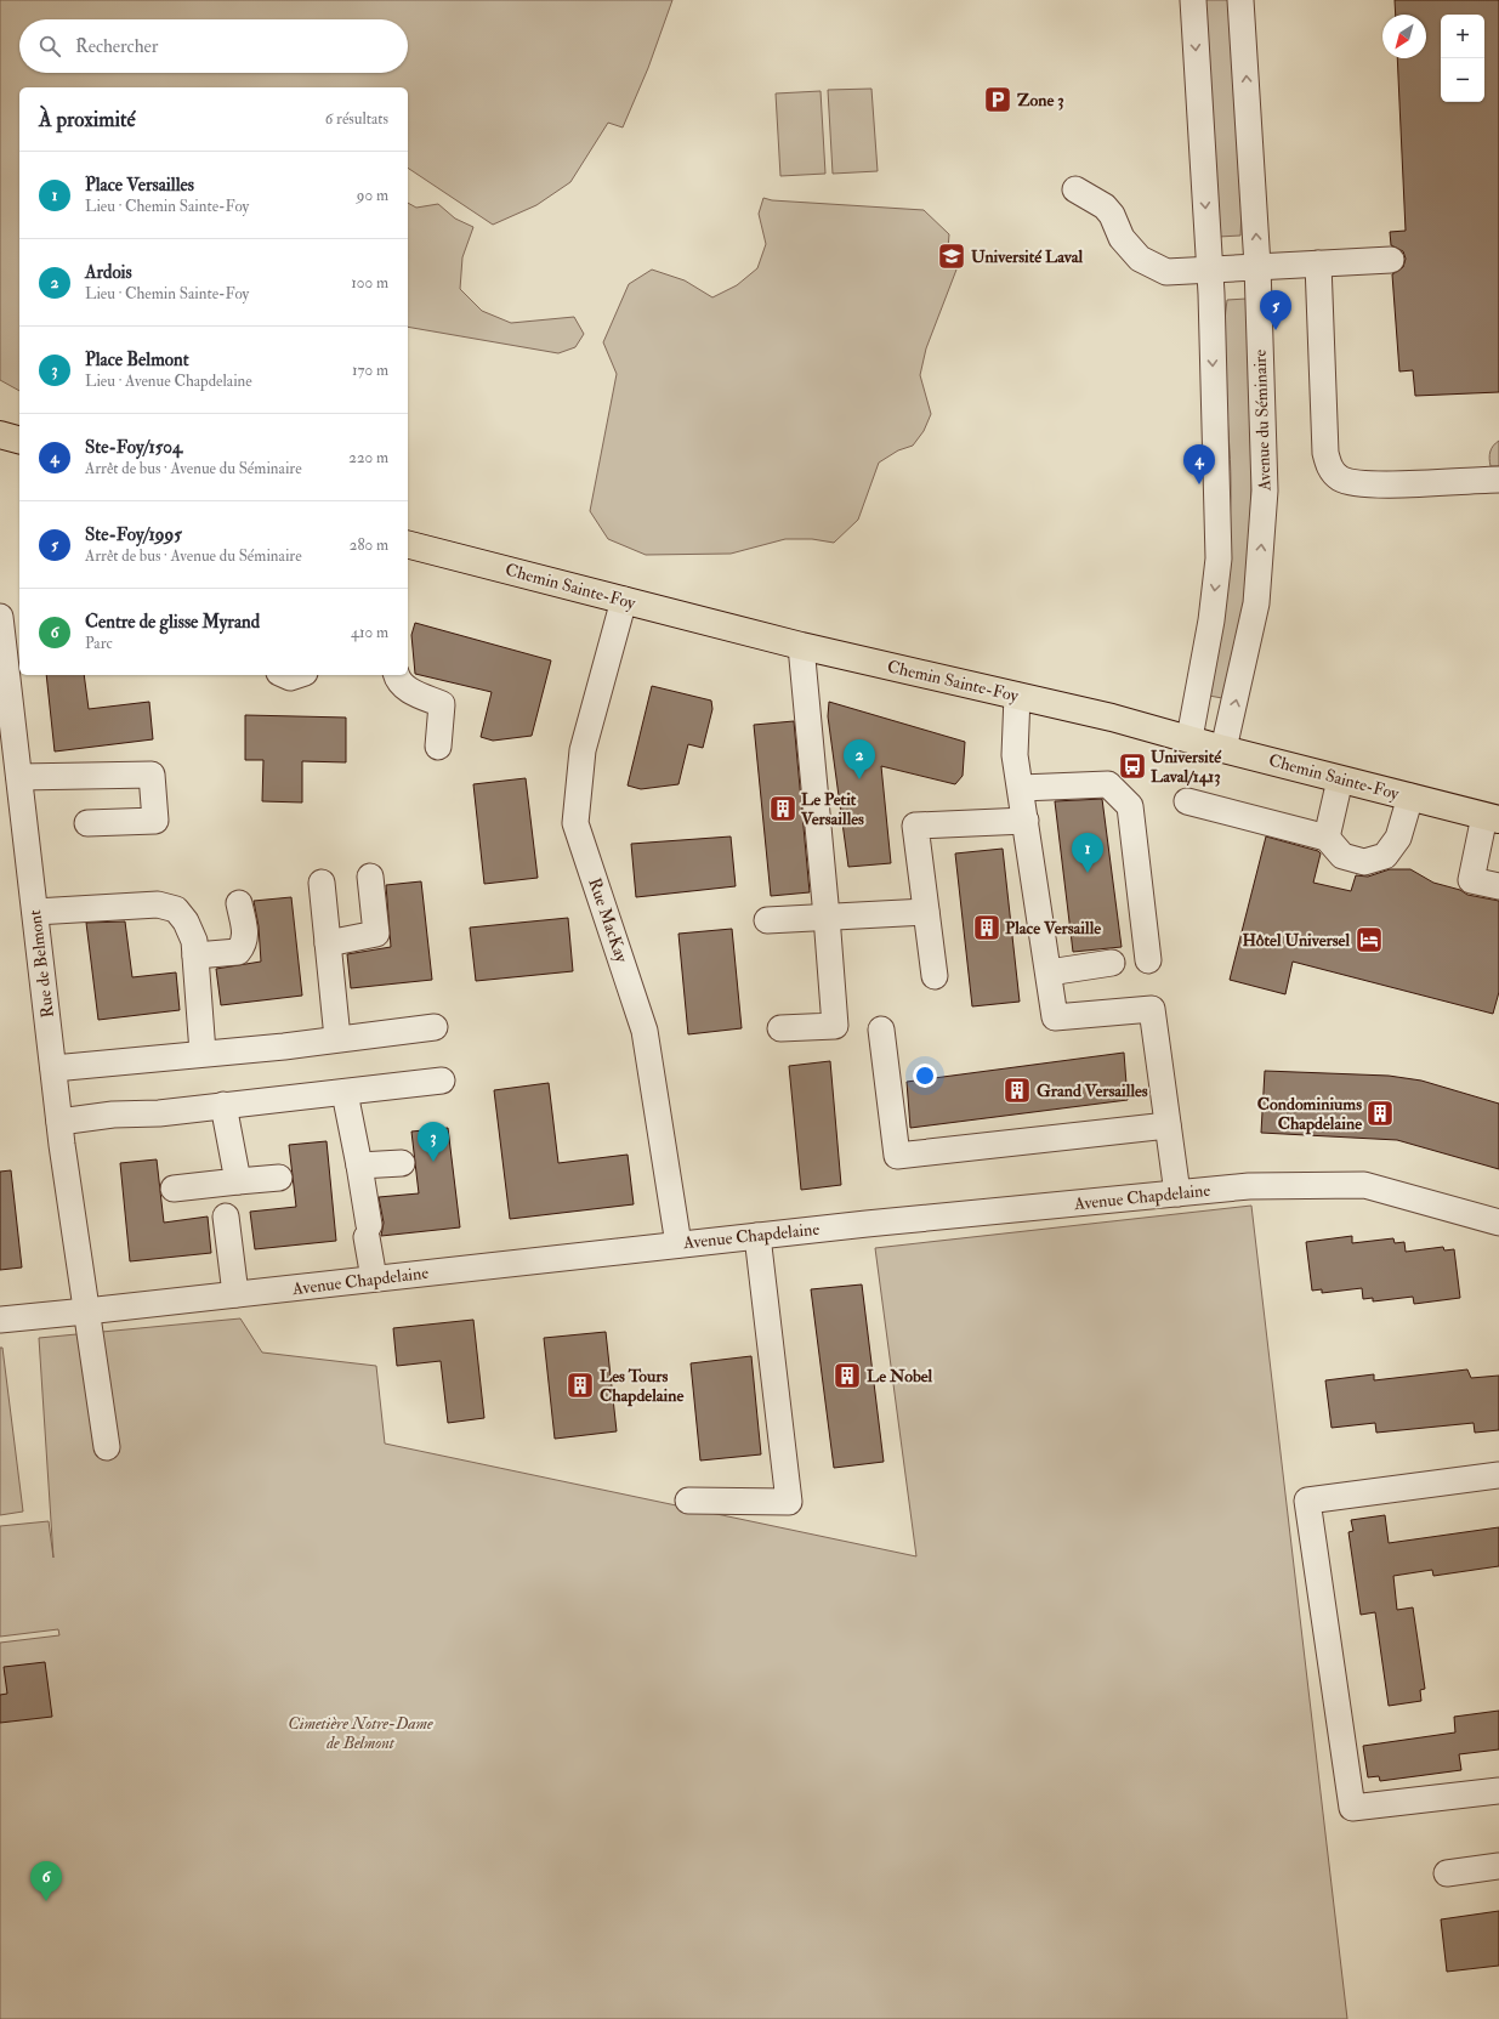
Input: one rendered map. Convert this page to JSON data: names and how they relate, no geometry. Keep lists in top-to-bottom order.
{
  "streets": {
    "main road": ["Chemin Sainte-Foy"],
    "street": [
      "Avenue du Séminaire",
      "Rue MacKay",
      "Rue de Belmont",
      "Avenue Chapdelaine"
    ]
  },
  "crossings": [
    ["Avenue du Séminaire", "Chemin Sainte-Foy"],
    ["Chemin Sainte-Foy", "Rue MacKay"],
    ["Rue MacKay", "Avenue Chapdelaine"],
    ["Rue de Belmont", "Avenue Chapdelaine"]
  ],
  "parks": ["Cimetière Notre-Dame de Belmont"],
  "places": {
    "parking": ["Zone 3"],
    "school or university": ["Université Laval"],
    "bus stop": ["Université Laval/1413"],
    "building": [
      "Le Petit Versailles",
      "Place Versaille",
      "Grand Versailles",
      "Condominiums Chapdelaine",
      "Le Nobel",
      "Les Tours Chapdelaine"
    ],
    "hotel": ["Hôtel Universel"]
  },
  "north": "bottom left",
  "page": {
    "map_buttons": ["+", "−"],
    "search": "Rechercher",
    "heading": ["À proximité", "6 résultats"],
    "list": [
      {
        "mark": "1",
        "name": "Place Versailles",
        "note": "Lieu · Chemin Sainte-Foy",
        "value": "90 m"
      },
      {
        "mark": "2",
        "name": "Ardois",
        "note": "Lieu · Chemin Sainte-Foy",
        "value": "100 m"
      },
      {
        "mark": "3",
        "name": "Place Belmont",
        "note": "Lieu · Avenue Chapdelaine",
        "value": "170 m"
      },
      {
        "mark": "4",
        "name": "Ste-Foy/1504",
        "note": "Arrêt de bus · Avenue du Séminaire",
        "value": "220 m"
      },
      {
        "mark": "5",
        "name": "Ste-Foy/1995",
        "note": "Arrêt de bus · Avenue du Séminaire",
        "value": "280 m"
      },
      {
        "mark": "6",
        "name": "Centre de glisse Myrand",
        "note": "Parc",
        "value": "410 m"
      }
    ],
    "pins": [
      "5",
      "4",
      "2",
      "1",
      "3",
      "6"
    ]
  }
}
